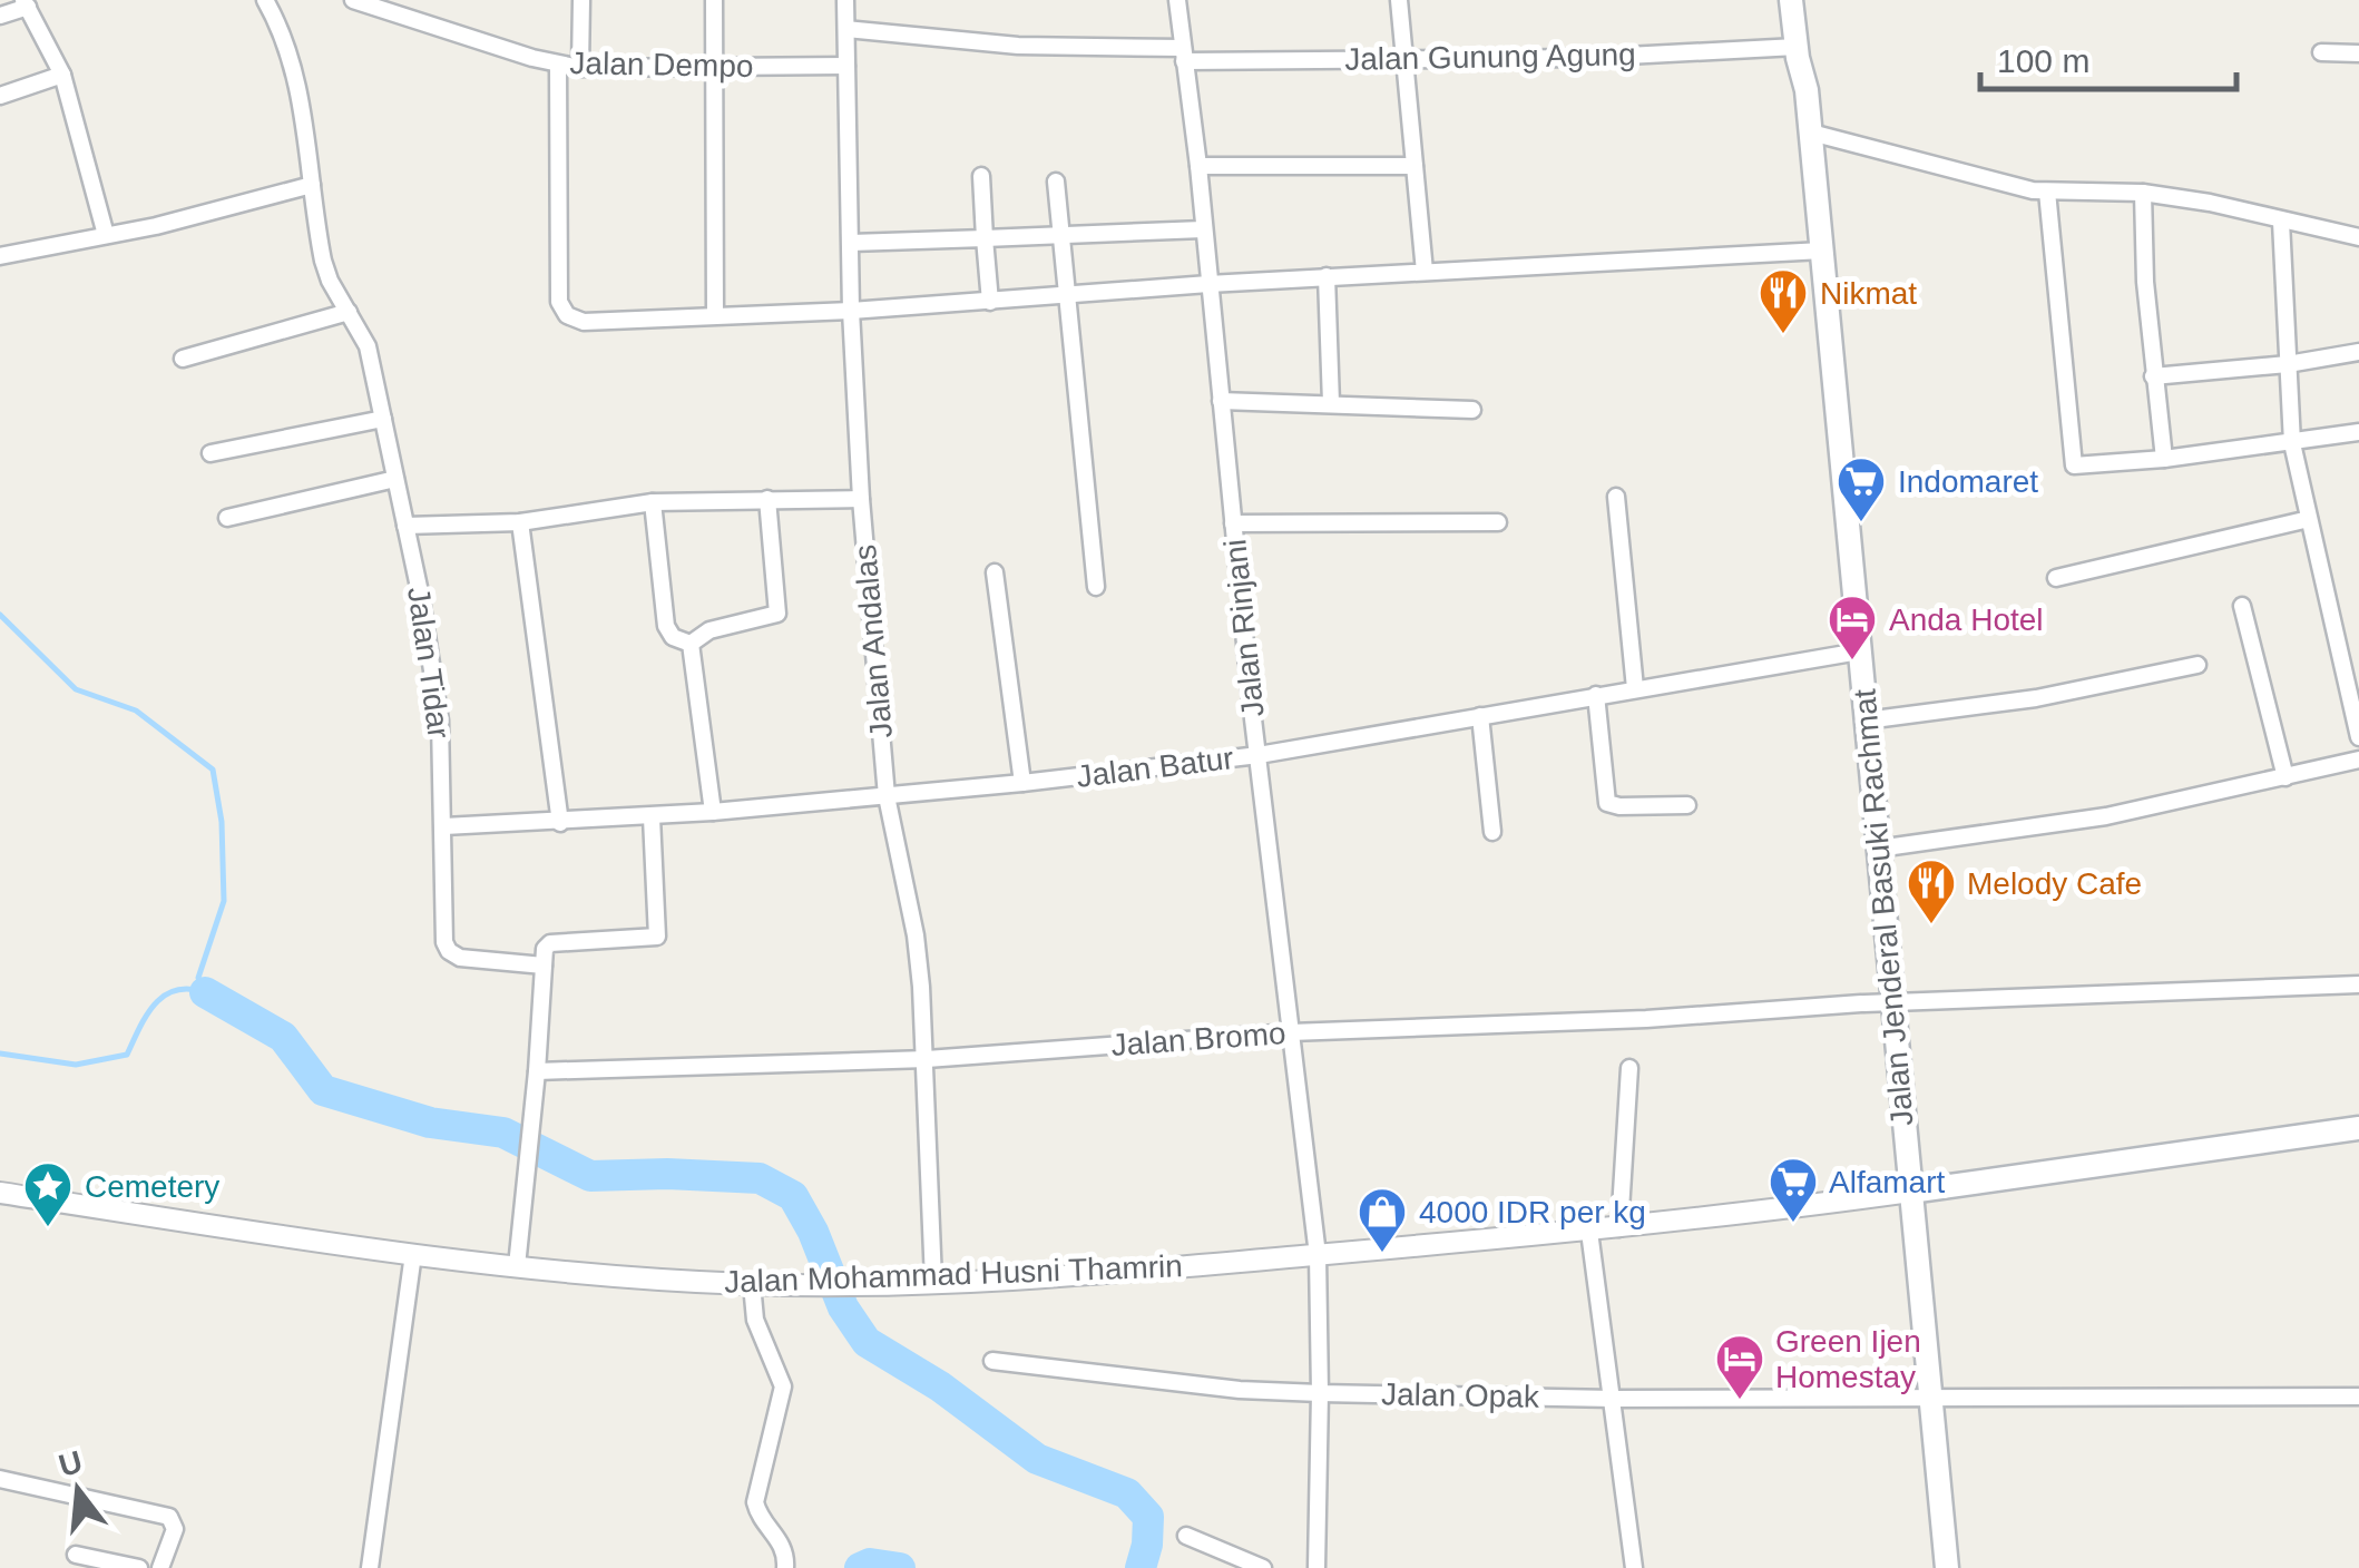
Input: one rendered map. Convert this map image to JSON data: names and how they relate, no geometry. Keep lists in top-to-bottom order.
{
  "streets": {
    "main road": ["Jalan Jenderal Basuki Rachmat"],
    "street": [
      "Jalan Gunung Agung",
      "Jalan Dempo",
      "Jalan Rinjani",
      "Jalan Andalas",
      "Jalan Tidar",
      "Jalan Batur",
      "Jalan Bromo",
      "Jalan Mohammad Husni Thamrin",
      "Jalan Opak"
    ]
  },
  "crossings": [
    ["Jalan Gunung Agung", "Jalan Rinjani"],
    ["Jalan Gunung Agung", "Jalan Andalas"],
    ["Jalan Gunung Agung", "Jalan Jenderal Basuki Rachmat"],
    ["Jalan Dempo", "Jalan Andalas"],
    ["Jalan Rinjani", "Jalan Batur"],
    ["Jalan Rinjani", "Jalan Bromo"],
    ["Jalan Rinjani", "Jalan Mohammad Husni Thamrin"],
    ["Jalan Rinjani", "Jalan Opak"],
    ["Jalan Andalas", "Jalan Batur"],
    ["Jalan Andalas", "Jalan Bromo"],
    ["Jalan Andalas", "Jalan Mohammad Husni Thamrin"],
    ["Jalan Tidar", "Jalan Batur"],
    ["Jalan Batur", "Jalan Jenderal Basuki Rachmat"],
    ["Jalan Jenderal Basuki Rachmat", "Jalan Bromo"],
    ["Jalan Jenderal Basuki Rachmat", "Jalan Mohammad Husni Thamrin"],
    ["Jalan Jenderal Basuki Rachmat", "Jalan Opak"]
  ],
  "places": {
    "restaurant": ["Nikmat", "Melody Cafe"],
    "supermarket": ["Indomaret", "Alfamart"],
    "hotel": ["Anda Hotel", "Green Ijen Homestay"],
    "place": ["Cemetery"],
    "shop": ["4000 IDR per kg"]
  },
  "scale_bar": "100 m",
  "north": "top"
}
